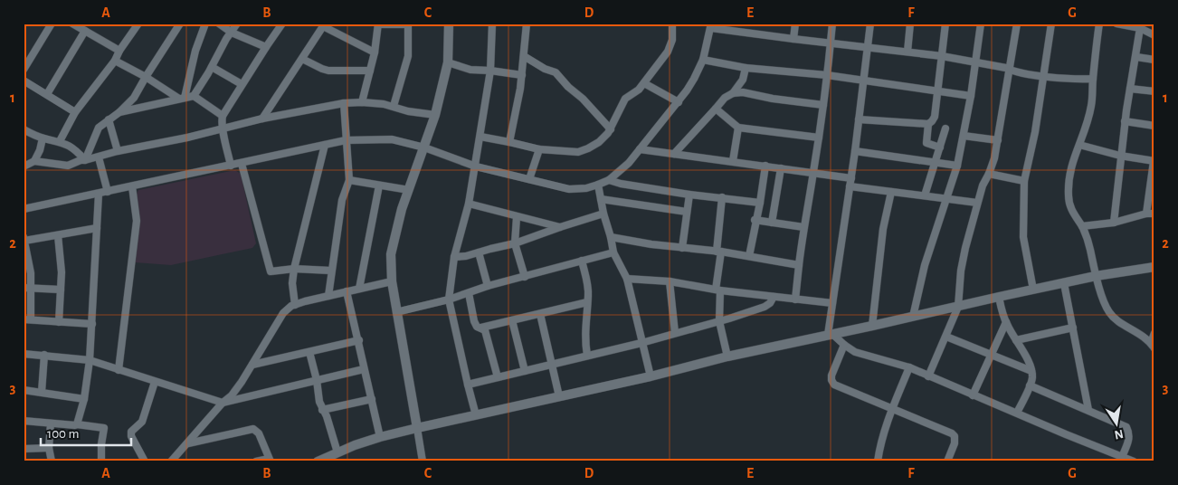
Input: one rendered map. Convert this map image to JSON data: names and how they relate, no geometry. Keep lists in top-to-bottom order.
{
  "scale_bar": "100 m",
  "north": "bottom",
  "grid": {
    "columns": [
      "A",
      "B",
      "C",
      "D",
      "E",
      "F",
      "G"
    ],
    "rows": ["1", "2", "3"]
  }
}
